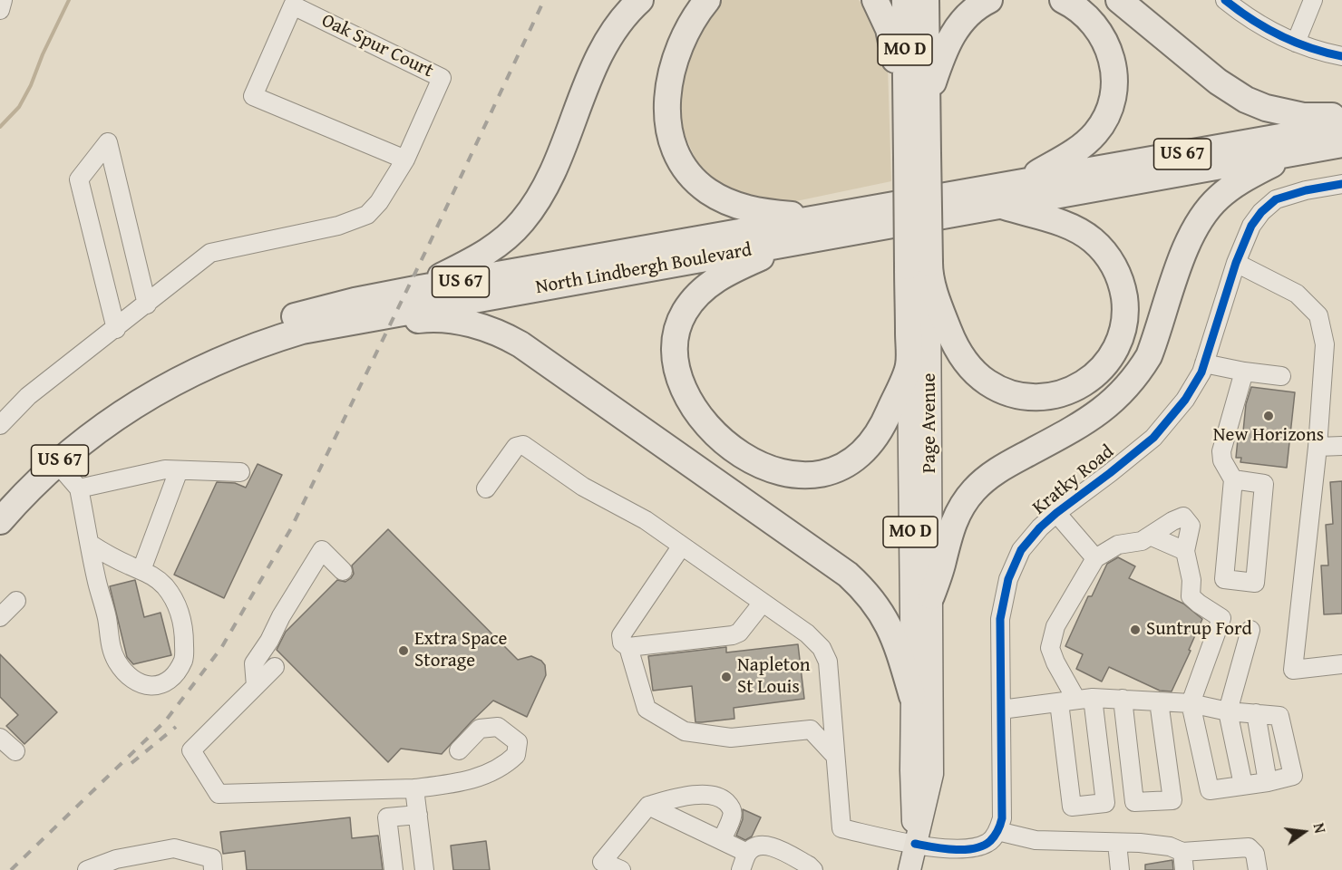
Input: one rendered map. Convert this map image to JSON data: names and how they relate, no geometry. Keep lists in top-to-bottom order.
{
  "streets": {
    "highway": [
      "MO D",
      "US 67",
      "North Lindbergh Boulevard",
      "Page Avenue"
    ],
    "street": ["Oak Spur Court", "Kratky Road"]
  },
  "places": [
    "New Horizons",
    "Suntrup Ford",
    "Extra Space Storage",
    "Napleton St Louis"
  ],
  "north": "right"
}
